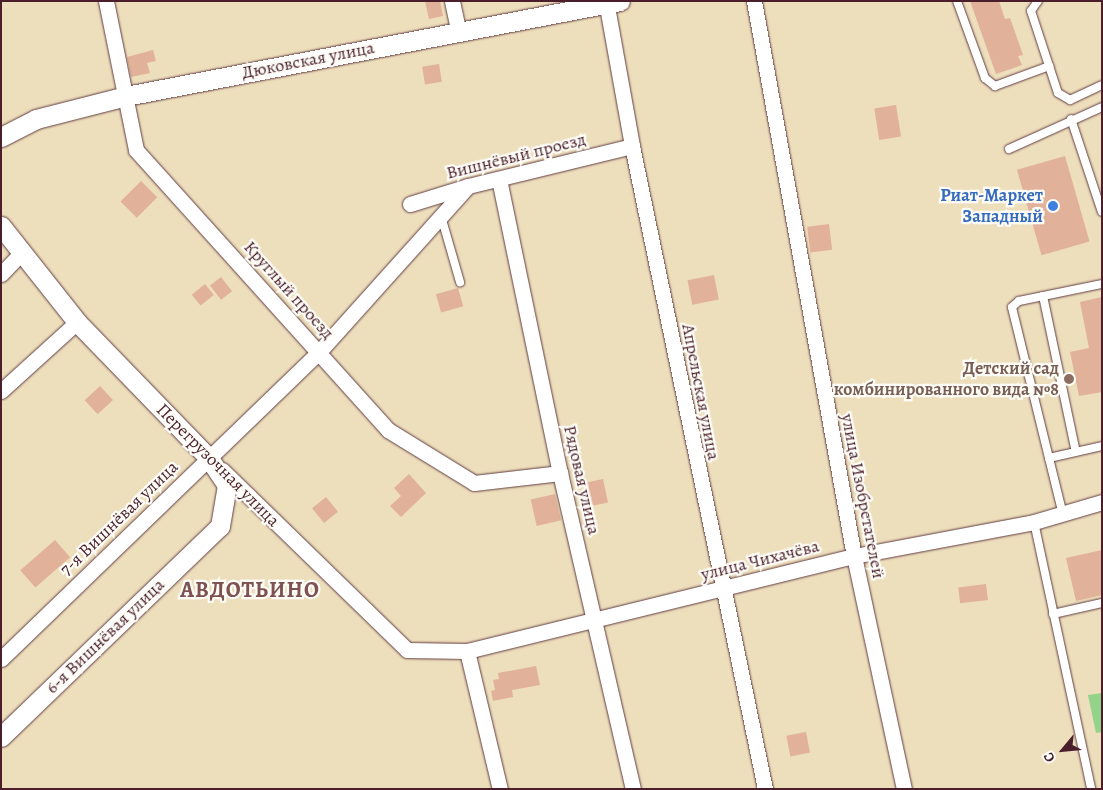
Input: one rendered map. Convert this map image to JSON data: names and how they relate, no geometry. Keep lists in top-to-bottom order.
{
  "streets": {
    "street": [
      "Дюковская улица",
      "Вишнёвый проезд",
      "Круглый проезд",
      "Апрельская улица",
      "Перегрузочная улица",
      "Рядовая улица",
      "улица Изобретателей",
      "7-я Вишнёвая улица",
      "улица Чихачёва",
      "6-я Вишнёвая улица"
    ]
  },
  "crossings": [
    ["Дюковская улица", "Круглый проезд"],
    ["Дюковская улица", "Апрельская улица"],
    ["Вишнёвый проезд", "Апрельская улица"],
    ["Вишнёвый проезд", "Рядовая улица"],
    ["Вишнёвый проезд", "7-я Вишнёвая улица"],
    ["Круглый проезд", "Рядовая улица"],
    ["Круглый проезд", "7-я Вишнёвая улица"],
    ["Апрельская улица", "улица Чихачёва"],
    ["Перегрузочная улица", "7-я Вишнёвая улица"],
    ["Перегрузочная улица", "улица Чихачёва"],
    ["Перегрузочная улица", "6-я Вишнёвая улица"],
    ["Рядовая улица", "улица Чихачёва"],
    ["улица Изобретателей", "улица Чихачёва"],
    ["7-я Вишнёвая улица", "6-я Вишнёвая улица"]
  ],
  "districts": ["АВДОТЬИНО"],
  "places": ["Риат-Маркет Западный", "Детский сад комбинированного вида №8"],
  "north": "bottom left"
}
